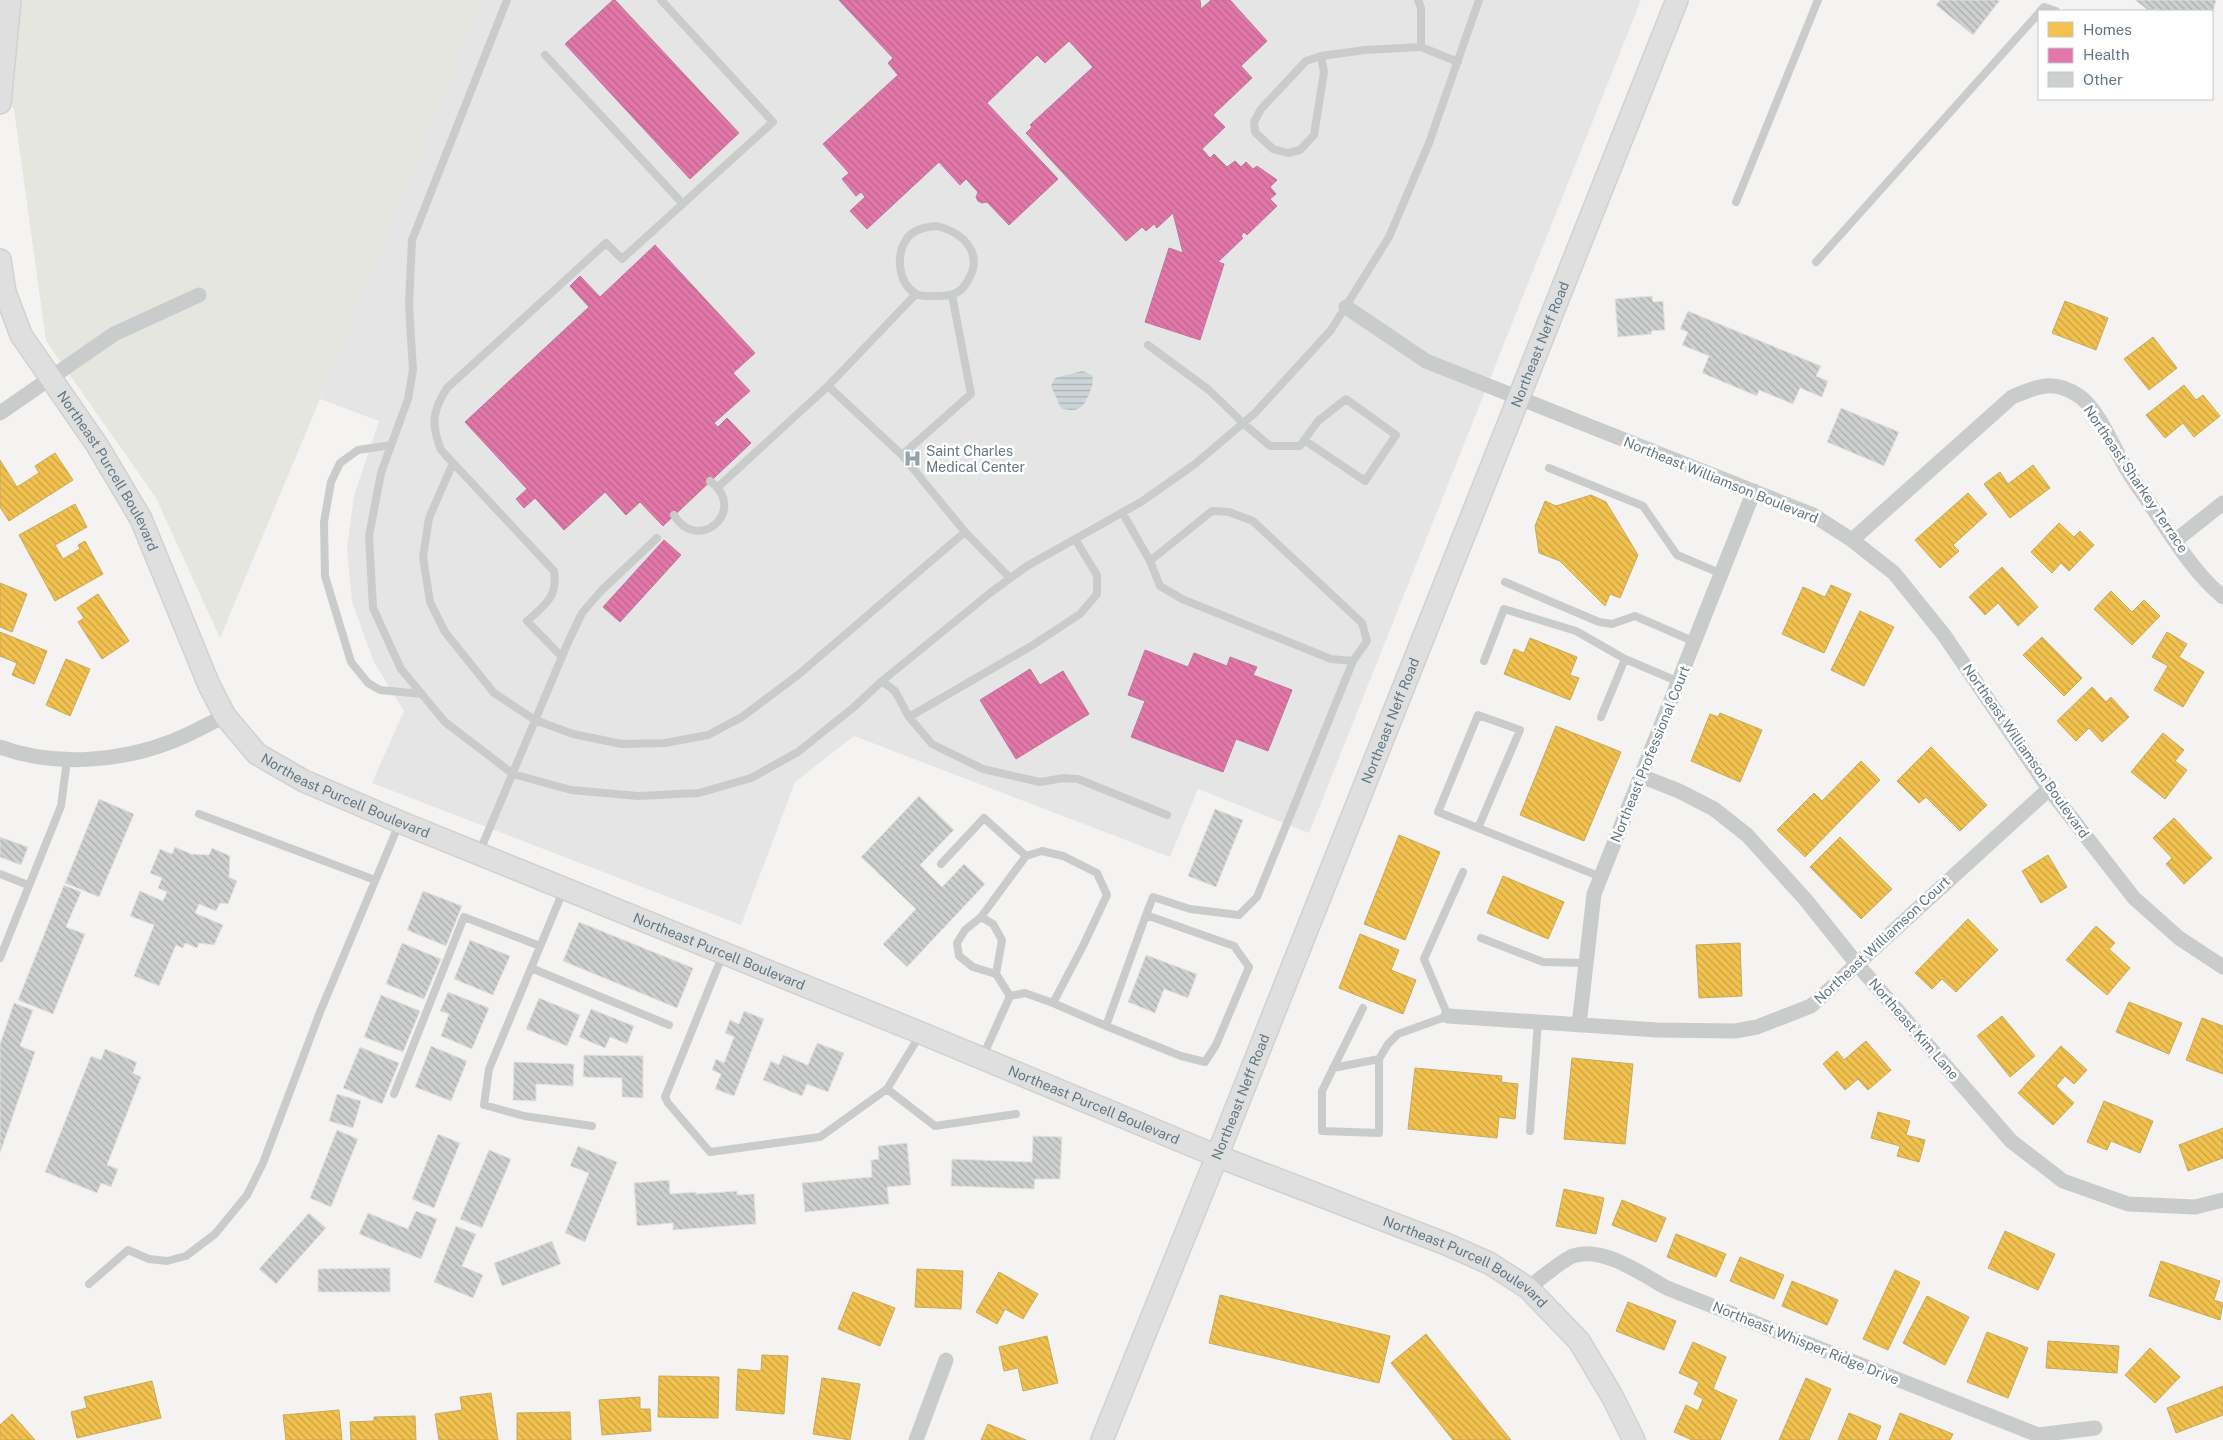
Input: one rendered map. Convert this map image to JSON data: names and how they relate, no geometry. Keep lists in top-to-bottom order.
{
  "streets": {
    "street": [
      "Northeast Neff Road",
      "Northeast Purcell Boulevard",
      "Northeast Sharkey Terrace",
      "Northeast Williamson Boulevard",
      "Northeast Professional Court",
      "Northeast Williamson Court",
      "Northeast Kim Lane",
      "Northeast Whisper Ridge Drive"
    ]
  },
  "crossings": [
    ["Northeast Neff Road", "Northeast Purcell Boulevard"],
    ["Northeast Neff Road", "Northeast Williamson Boulevard"],
    ["Northeast Purcell Boulevard", "Northeast Whisper Ridge Drive"],
    ["Northeast Sharkey Terrace", "Northeast Williamson Boulevard"],
    ["Northeast Williamson Boulevard", "Northeast Professional Court"],
    ["Northeast Williamson Boulevard", "Northeast Williamson Court"],
    ["Northeast Professional Court", "Northeast Williamson Court"],
    ["Northeast Professional Court", "Northeast Kim Lane"],
    ["Northeast Williamson Court", "Northeast Kim Lane"]
  ],
  "places": {
    "hospital": ["Saint Charles Medical Center"]
  },
  "legend": ["Homes", "Health", "Other"]
}
